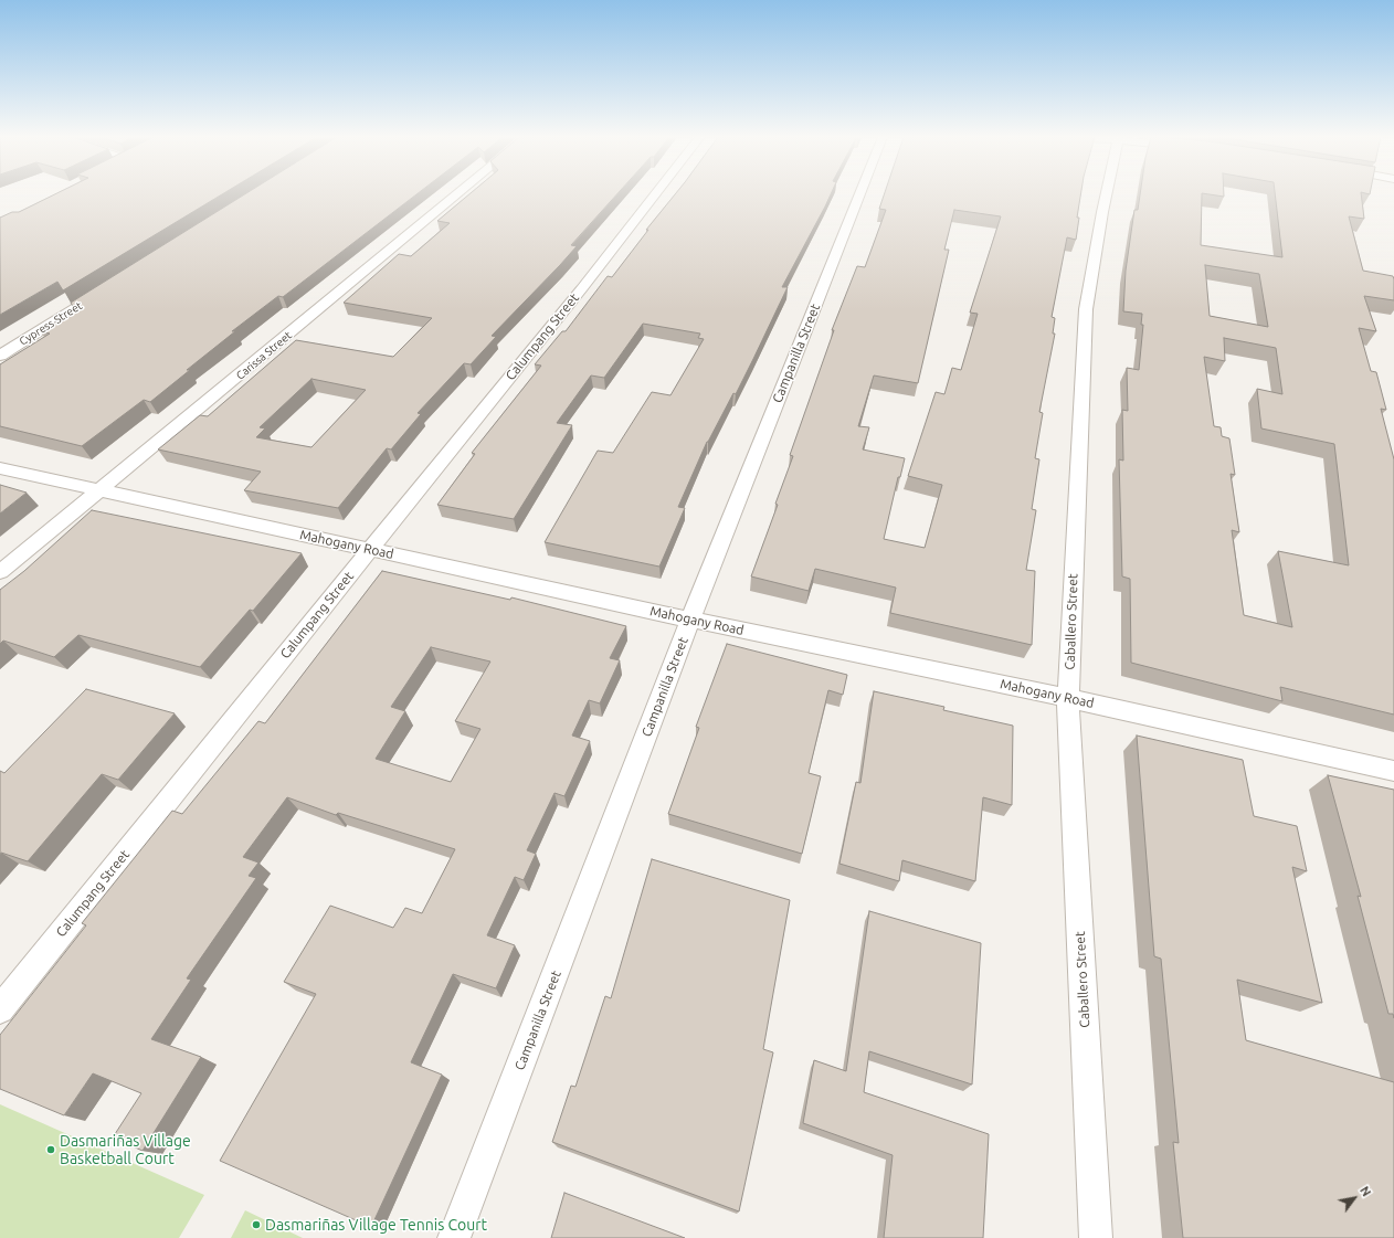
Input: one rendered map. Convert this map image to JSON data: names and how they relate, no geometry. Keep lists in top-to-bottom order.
{
  "streets": {
    "street": [
      "Cypress Street",
      "Calumpang Street",
      "Campanilla Street",
      "Carissa Street",
      "Mahogany Road",
      "Caballero Street"
    ]
  },
  "crossings": [
    ["Calumpang Street", "Mahogany Road"],
    ["Campanilla Street", "Mahogany Road"],
    ["Carissa Street", "Mahogany Road"],
    ["Mahogany Road", "Caballero Street"]
  ],
  "places": ["Dasmariñas Village Basketball Court", "Dasmariñas Village Tennis Court"],
  "north": "top right"
}
